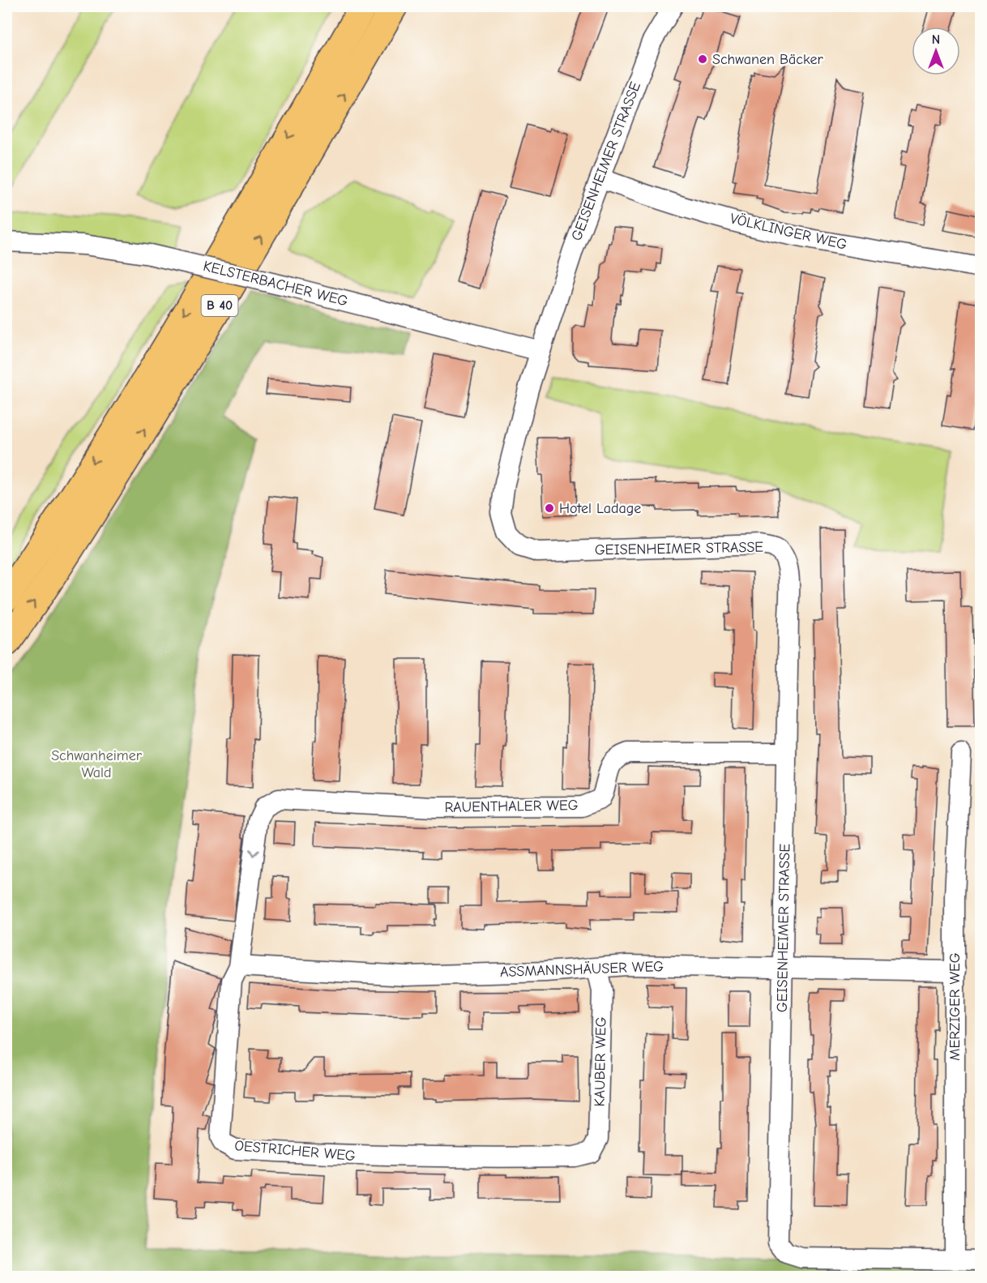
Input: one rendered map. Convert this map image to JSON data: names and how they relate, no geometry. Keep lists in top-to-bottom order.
{
  "streets": {
    "highway": ["B 40"],
    "street": [
      "GEISENHEIMER STRASSE",
      "VÖLKLINGER WEG",
      "KELSTERBACHER WEG",
      "RAUENTHALER WEG",
      "ASSMANNSHÄUSER WEG",
      "MERZIGER WEG",
      "KAUBER WEG",
      "OESTRICHER WEG"
    ]
  },
  "crossings": [
    ["GEISENHEIMER STRASSE", "VÖLKLINGER WEG"],
    ["GEISENHEIMER STRASSE", "KELSTERBACHER WEG"],
    ["GEISENHEIMER STRASSE", "RAUENTHALER WEG"],
    ["GEISENHEIMER STRASSE", "ASSMANNSHÄUSER WEG"],
    ["GEISENHEIMER STRASSE", "MERZIGER WEG"],
    ["RAUENTHALER WEG", "OESTRICHER WEG"],
    ["ASSMANNSHÄUSER WEG", "MERZIGER WEG"],
    ["ASSMANNSHÄUSER WEG", "KAUBER WEG"],
    ["ASSMANNSHÄUSER WEG", "OESTRICHER WEG"],
    ["KAUBER WEG", "OESTRICHER WEG"]
  ],
  "parks": ["Schwanheimer Wald"],
  "places": ["Schwanen Bäcker", "Hotel Ladage"],
  "north": "top"
}
